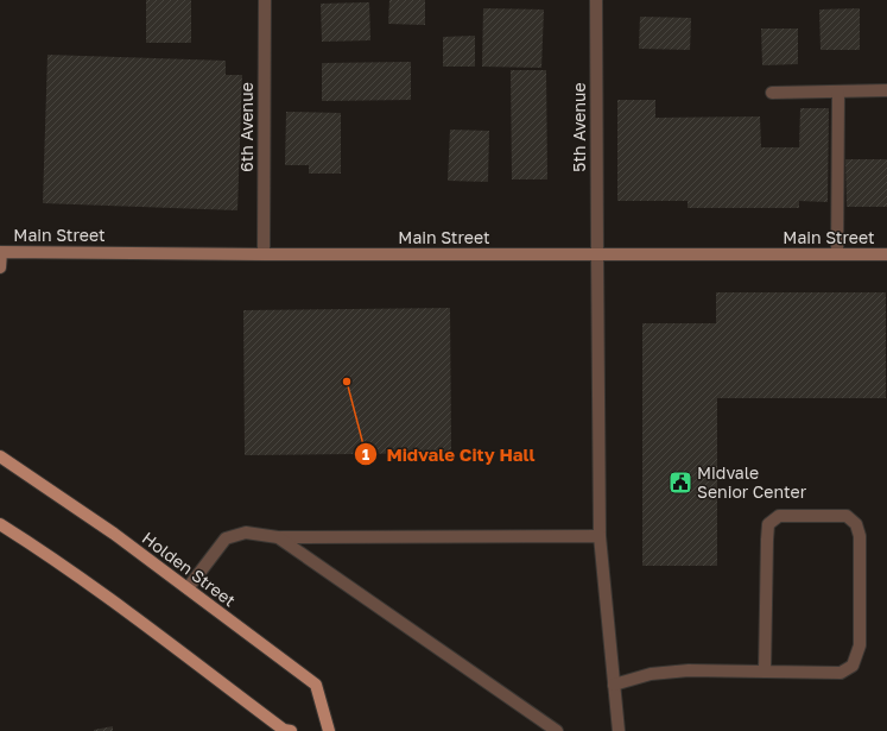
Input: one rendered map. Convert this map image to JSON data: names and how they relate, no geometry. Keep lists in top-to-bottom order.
{
  "streets": {
    "main road": ["Holden Street"],
    "street": ["6th Avenue", "5th Avenue", "Main Street"]
  },
  "crossings": [
    ["6th Avenue", "Main Street"],
    ["5th Avenue", "Main Street"]
  ],
  "places": {
    "other": ["Midvale City Hall"],
    "public building": ["Midvale Senior Center"]
  }
}
